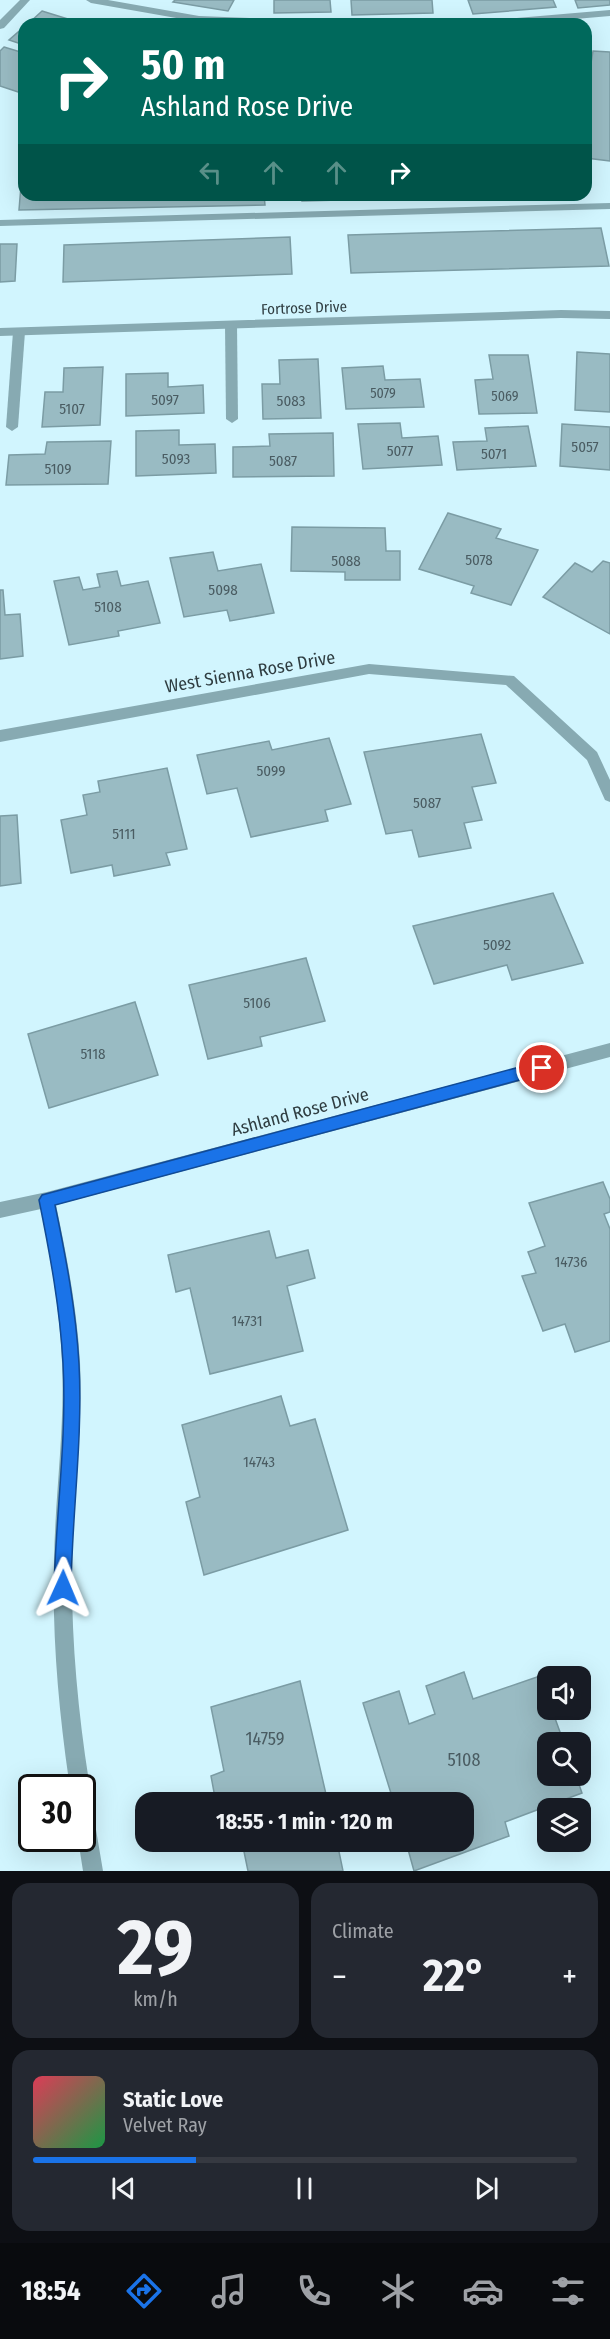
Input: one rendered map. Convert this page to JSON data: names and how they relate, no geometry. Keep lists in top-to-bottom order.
{
  "streets": {
    "street": ["Fortrose Drive", "West Sienna Rose Drive", "Ashland Rose Drive"]
  },
  "house_numbers": [
    "5079",
    "5069",
    "5097",
    "5083",
    "5107",
    "5057",
    "5077",
    "5071",
    "5093",
    "5087",
    "5109",
    "5078",
    "5088",
    "5098",
    "5108",
    "5099",
    "5087",
    "5111",
    "5092",
    "5106",
    "5118",
    "14736",
    "14731",
    "14743",
    "14759",
    "5108"
  ],
  "page": {
    "turn": ["50 m", "Ashland Rose Drive"],
    "limit": "30",
    "trip": "18:55 · 1 min · 120 m",
    "tile": [
      ["29", "km/h"],
      "Climate"
    ],
    "heat": ["−", "22°", "+"],
    "song": ["Static Love", "Velvet Ray"],
    "tabs": "18:54"
  }
}
